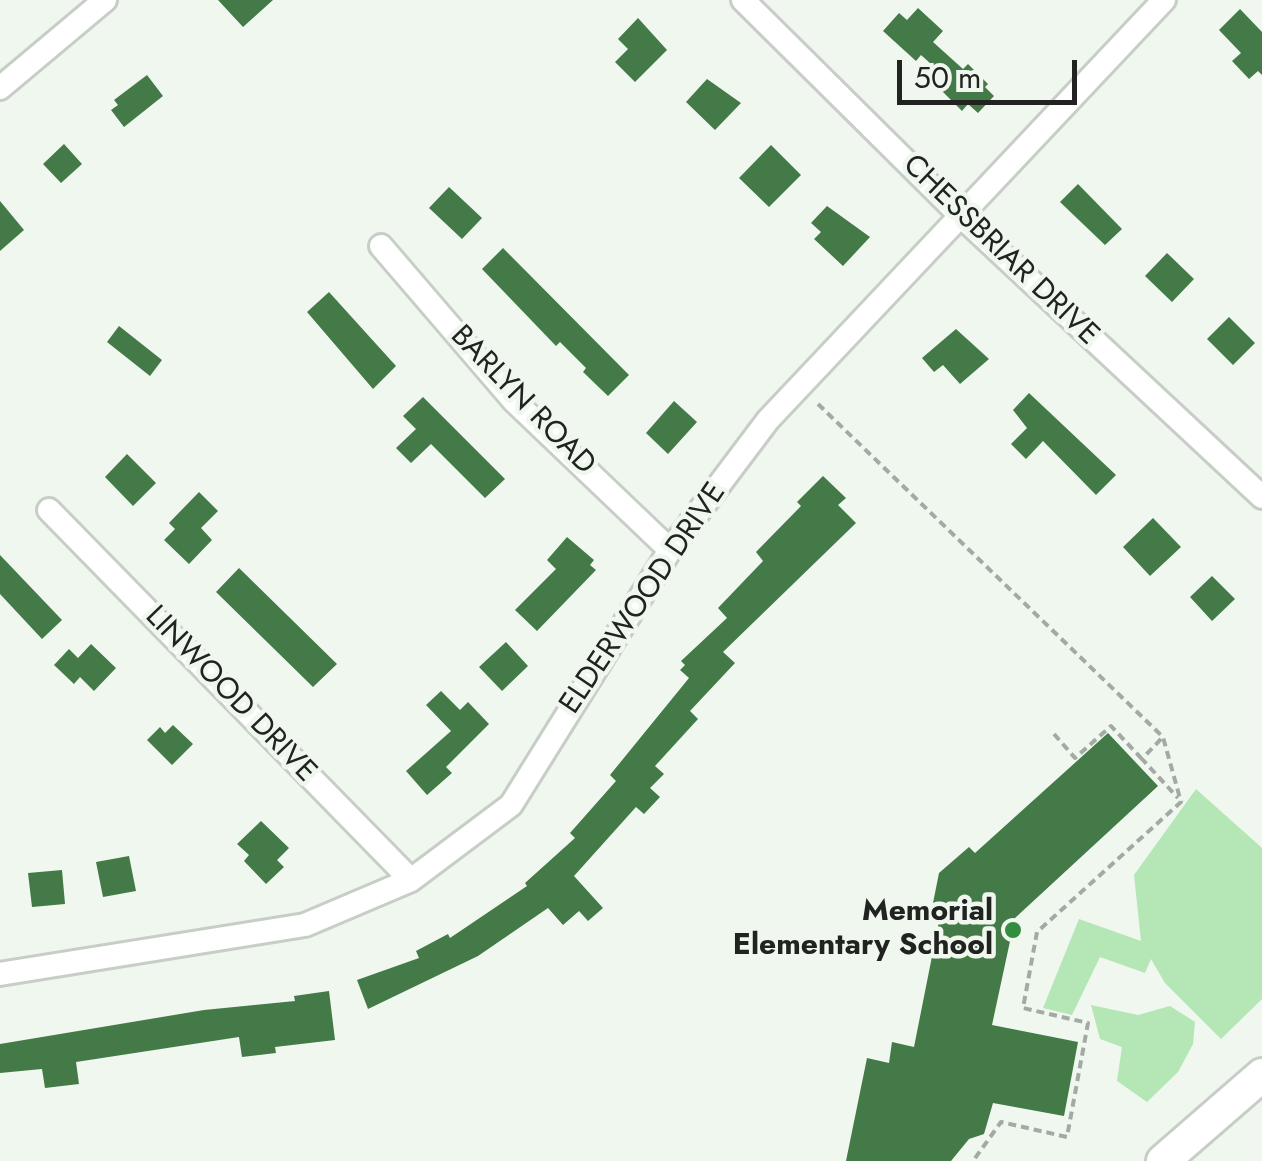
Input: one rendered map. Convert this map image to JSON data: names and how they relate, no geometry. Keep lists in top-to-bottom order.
{
  "streets": {
    "street": [
      "CHESSBRIAR DRIVE",
      "BARLYN ROAD",
      "ELDERWOOD DRIVE",
      "LINWOOD DRIVE"
    ]
  },
  "crossings": [
    ["CHESSBRIAR DRIVE", "ELDERWOOD DRIVE"],
    ["BARLYN ROAD", "ELDERWOOD DRIVE"],
    ["ELDERWOOD DRIVE", "LINWOOD DRIVE"]
  ],
  "places": ["Memorial Elementary School"],
  "scale_bar": "50 m"
}
